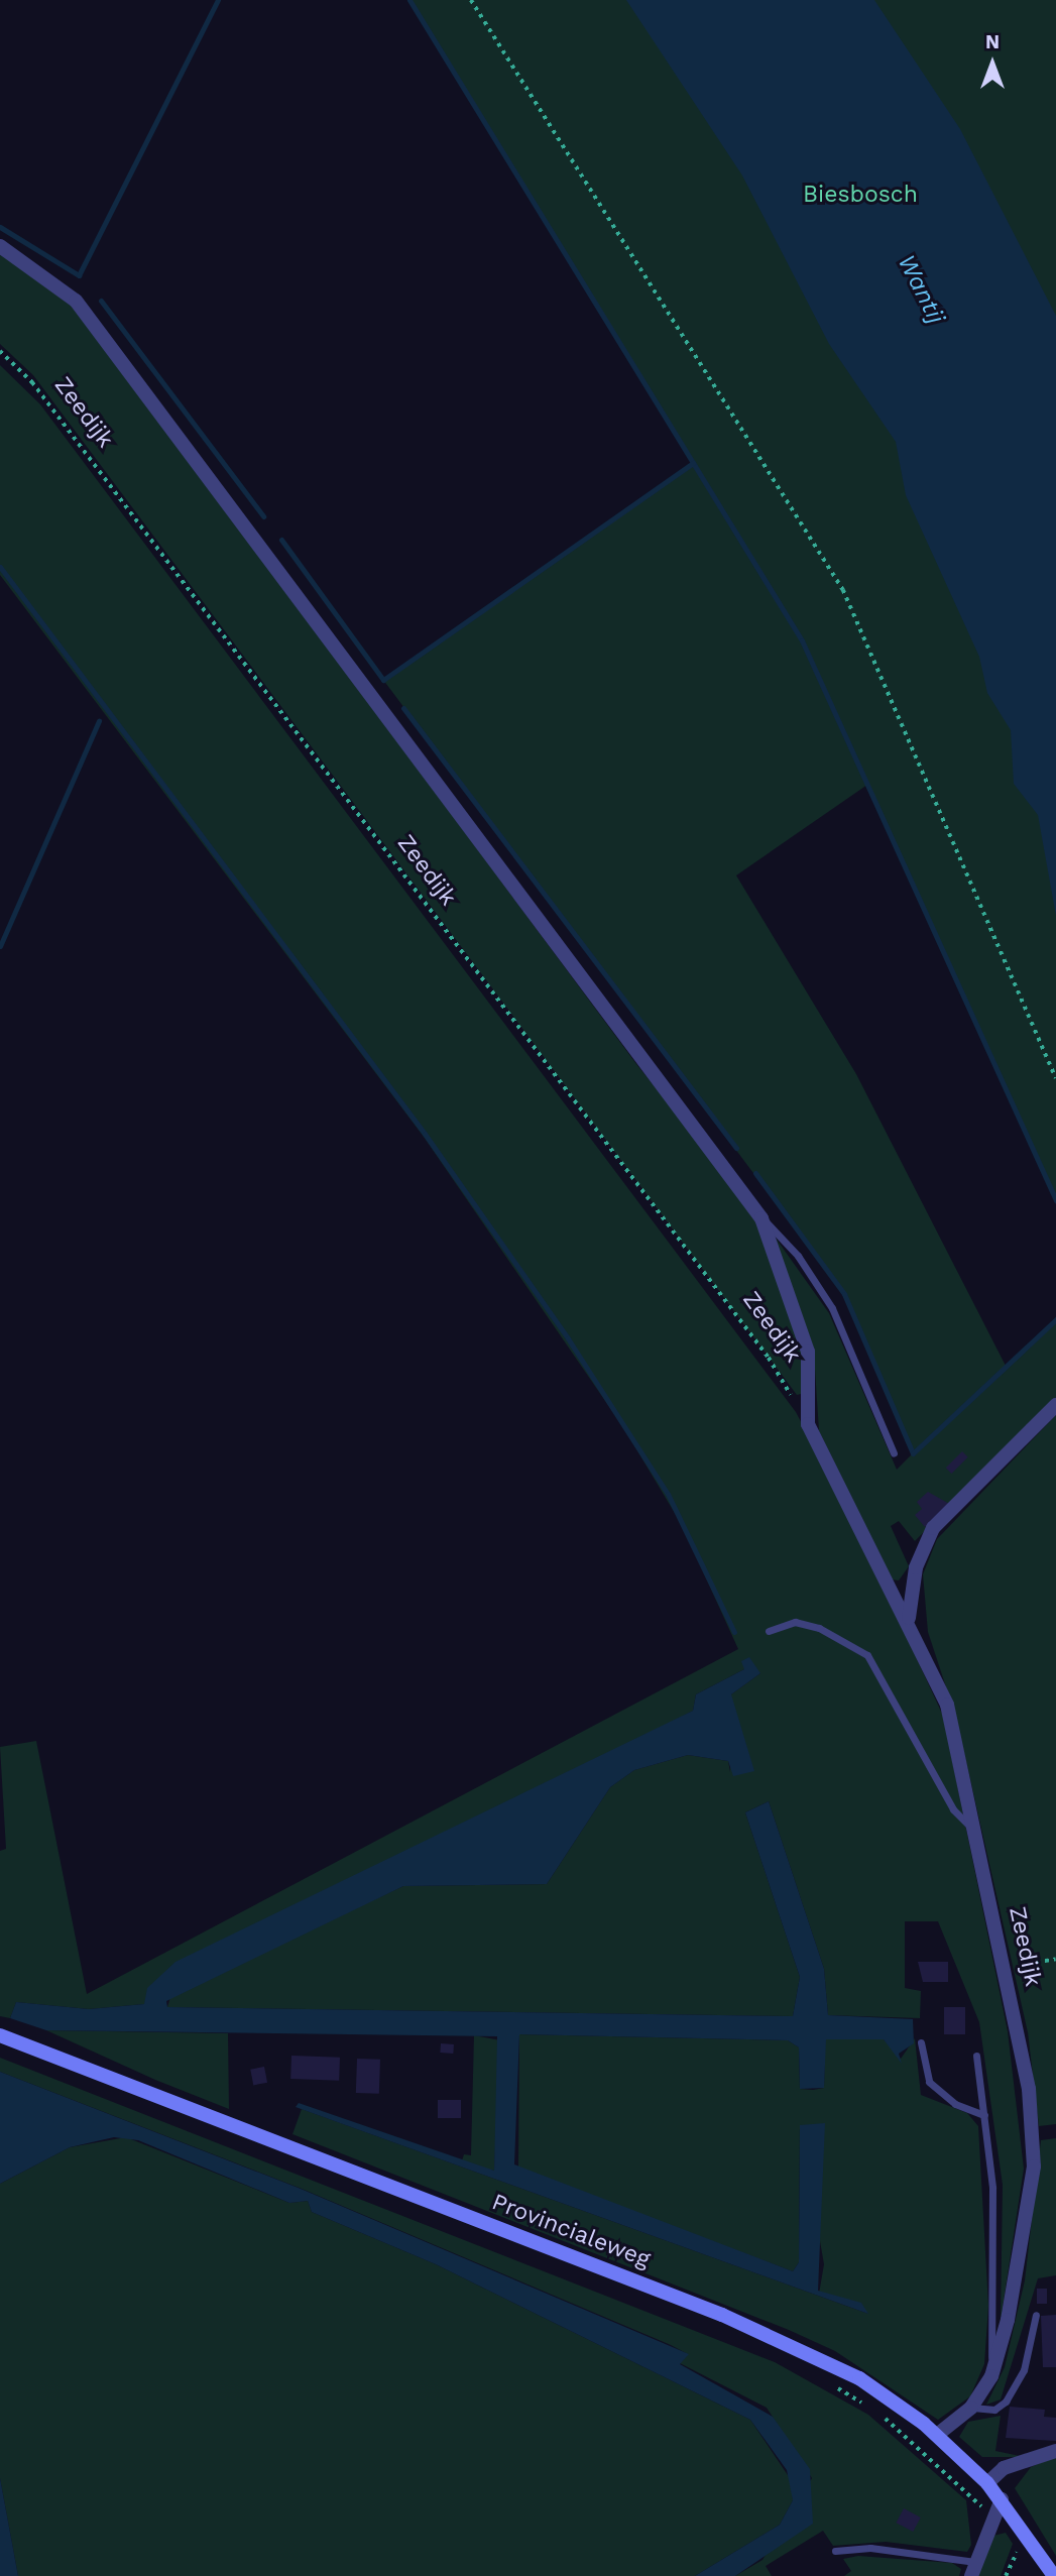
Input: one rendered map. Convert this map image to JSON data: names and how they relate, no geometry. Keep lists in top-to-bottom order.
{
  "streets": {
    "main road": ["Provincialeweg"],
    "street": ["Zeedijk"]
  },
  "crossings": [
    ["Zeedijk", "Provincialeweg"]
  ],
  "water": ["Wantij"],
  "parks": ["Biesbosch"],
  "north": "top"
}
